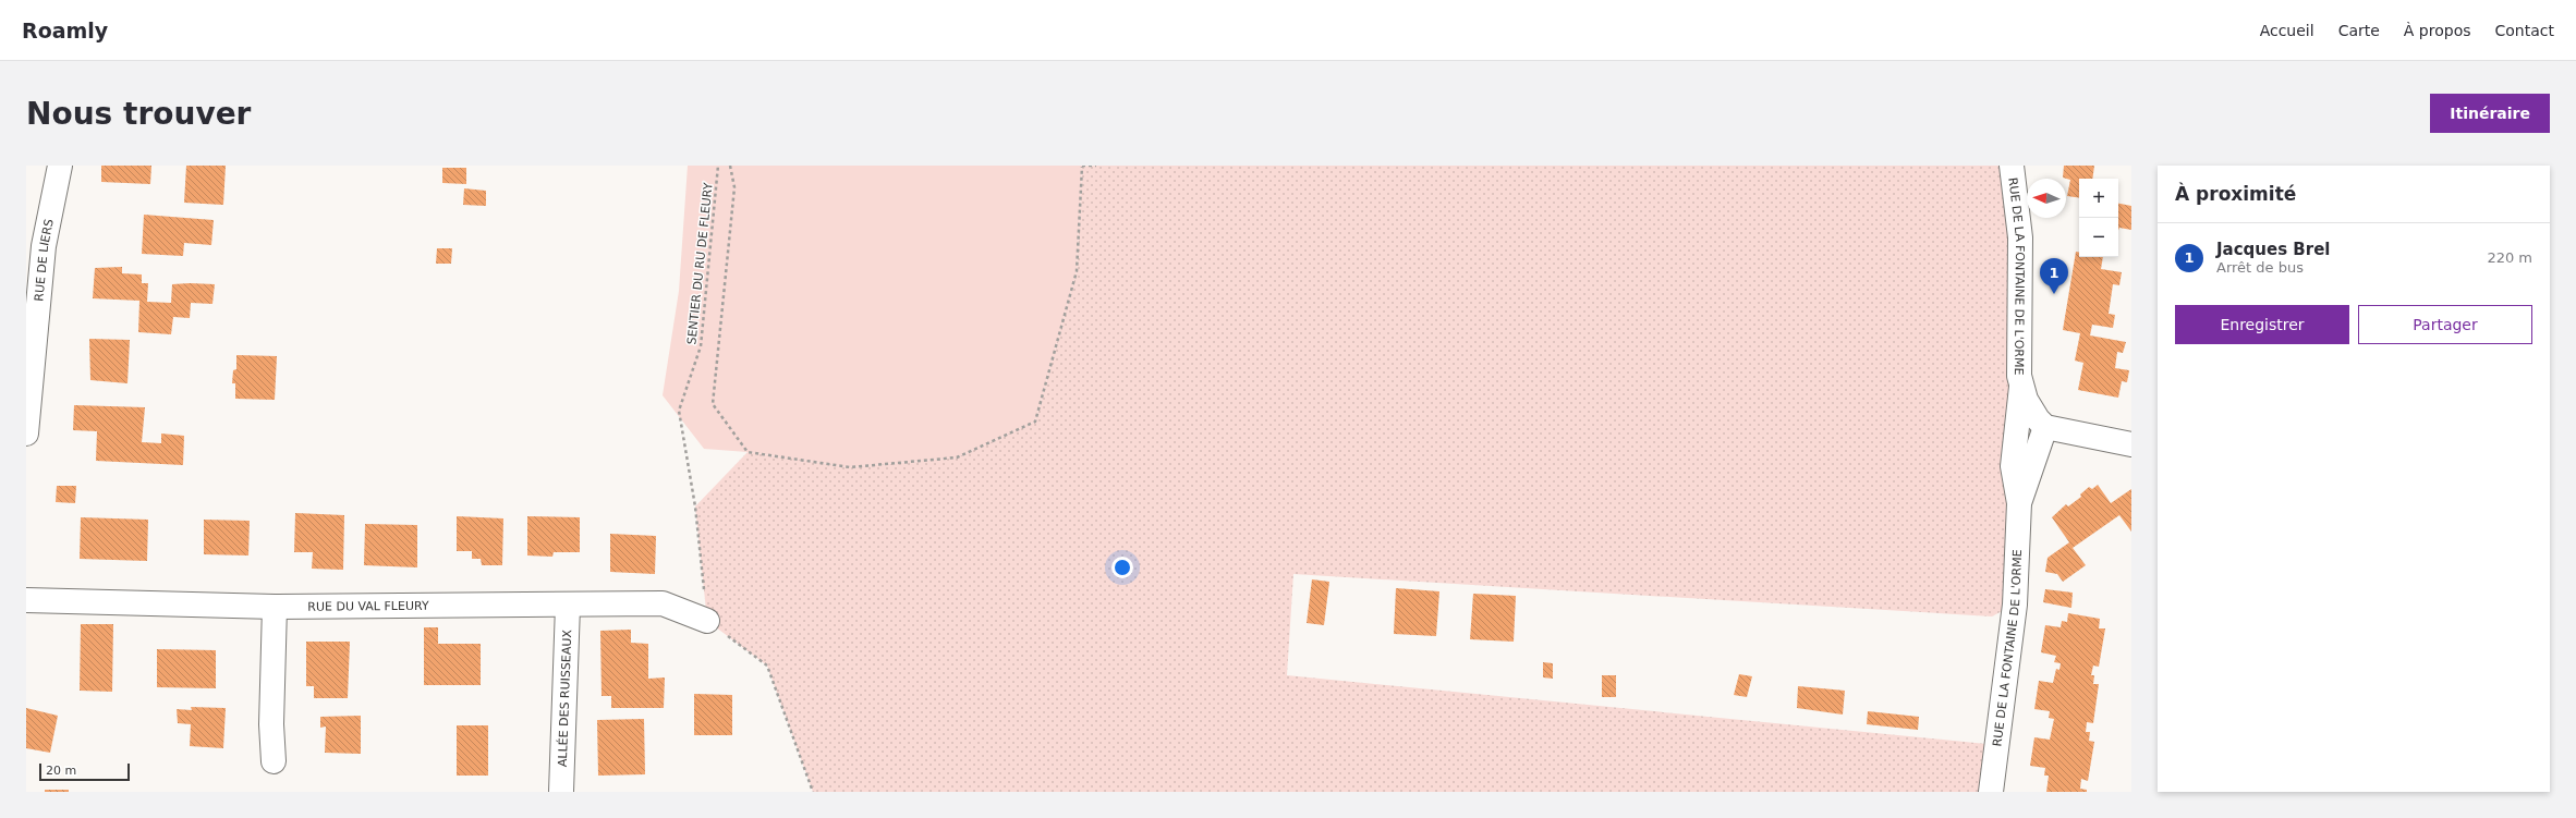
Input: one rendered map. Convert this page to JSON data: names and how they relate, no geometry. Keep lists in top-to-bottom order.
{
  "streets": {
    "street": [
      "RUE DE LIERS",
      "RUE DE LA FONTAINE DE L'ORME",
      "RUE DU VAL FLEURY",
      "ALLÉE DES RUISSEAUX"
    ],
    "path": ["SENTIER DU RU DE FLEURY"]
  },
  "crossings": [
    ["SENTIER DU RU DE FLEURY", "RUE DU VAL FLEURY"],
    ["RUE DU VAL FLEURY", "ALLÉE DES RUISSEAUX"]
  ],
  "scale_bar": "20 m",
  "north": "left",
  "page": {
    "header": "Roamly",
    "nav": [
      "Accueil",
      "Carte",
      "À propos",
      "Contact"
    ],
    "buttons": [
      "Itinéraire",
      ["Enregistrer", "Partager"]
    ],
    "title": "Nous trouver",
    "heading": "À proximité",
    "map_buttons": ["+", "−"],
    "list": [
      {
        "mark": "1",
        "name": "Jacques Brel",
        "note": "Arrêt de bus",
        "value": "220 m"
      }
    ],
    "pins": "1",
    "scale": "20 m"
  }
}
